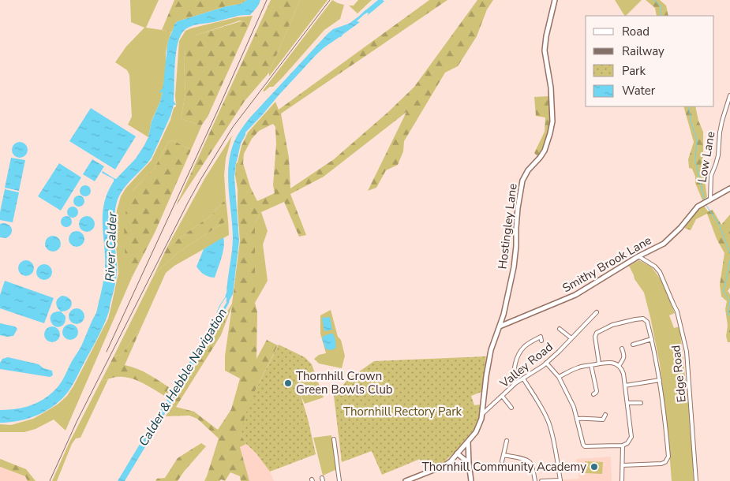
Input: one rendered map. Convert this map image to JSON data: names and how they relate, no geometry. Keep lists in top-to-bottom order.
{
  "streets": {
    "main road": ["Hostingley Lane", "Smithy Brook Lane"],
    "street": ["Low Lane", "Valley Road", "Edge Road"]
  },
  "crossings": [
    ["Low Lane", "Smithy Brook Lane"],
    ["Hostingley Lane", "Smithy Brook Lane"],
    ["Hostingley Lane", "Valley Road"],
    ["Smithy Brook Lane", "Edge Road"]
  ],
  "water": ["River Calder", "Calder & Hebble Navigation"],
  "parks": ["Thornhill Rectory Park"],
  "places": ["Thornhill Crown Green Bowls Club", "Thornhill Community Academy"],
  "legend": [
    "Road",
    "Railway",
    "Park",
    "Water"
  ]
}
